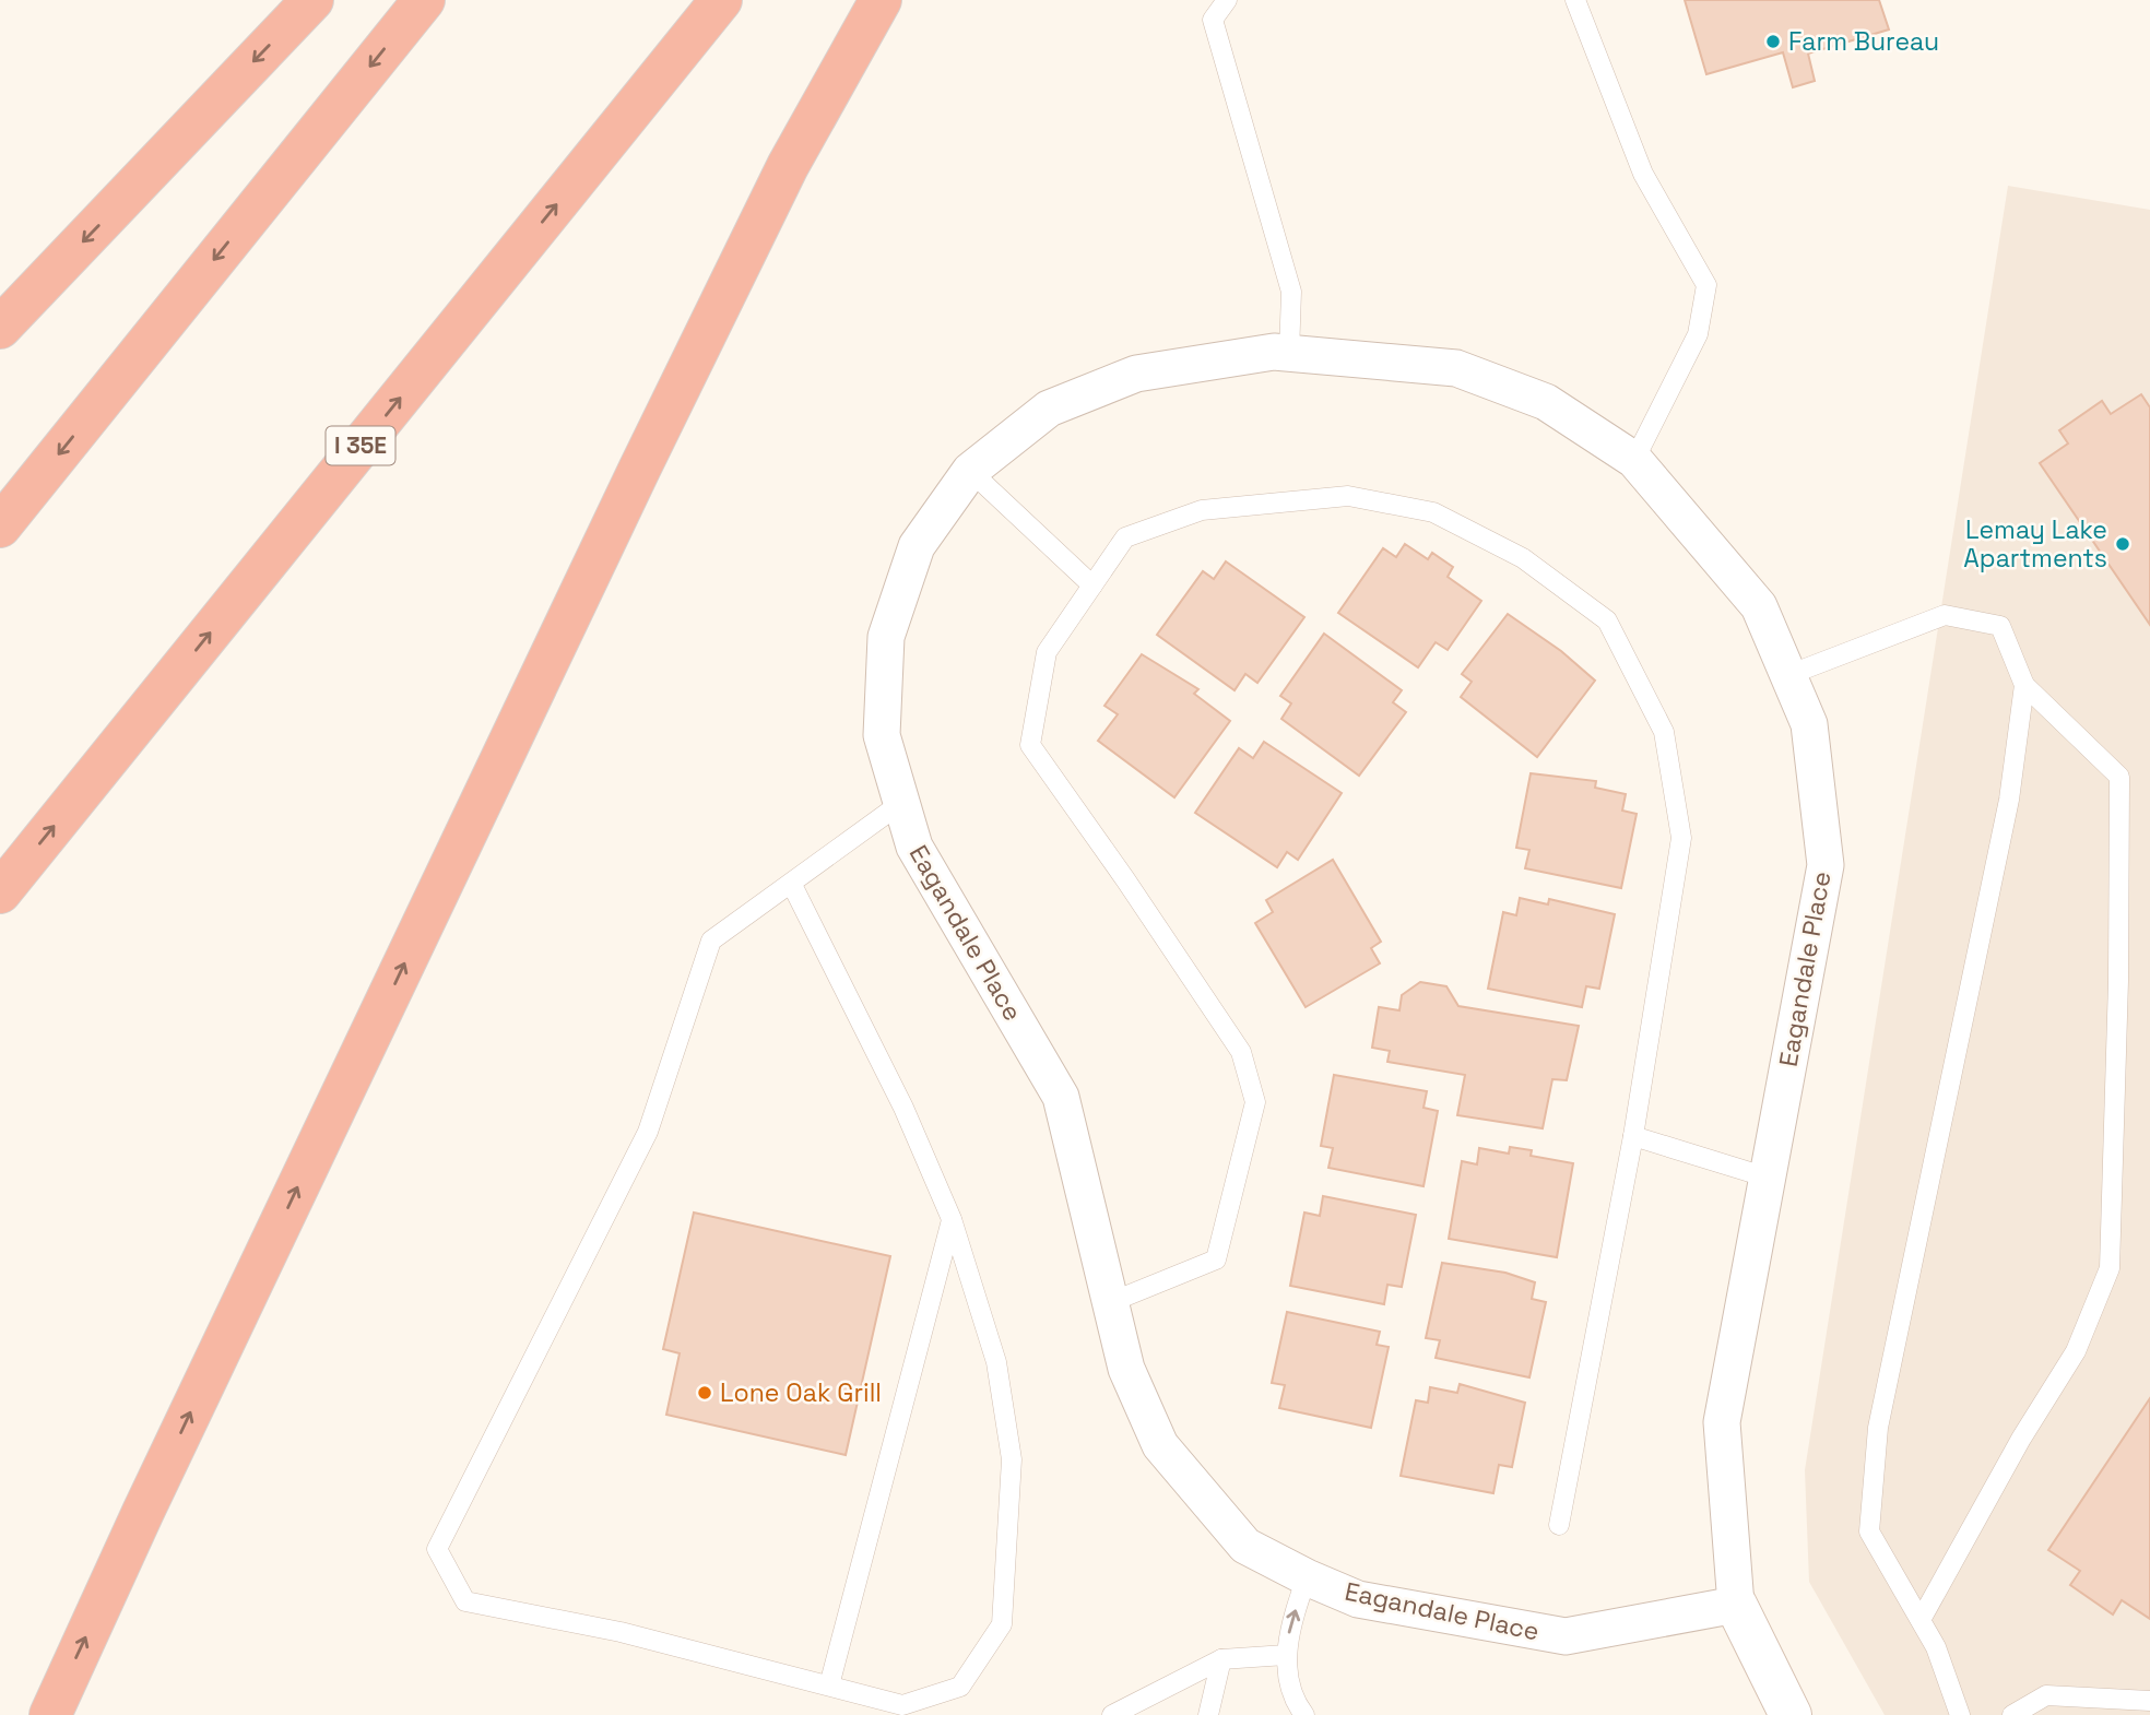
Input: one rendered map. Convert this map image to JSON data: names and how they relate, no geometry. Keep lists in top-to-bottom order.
{
  "streets": {
    "highway": ["I 35E"],
    "street": ["Eagandale Place"]
  },
  "places": ["Farm Bureau", "Lemay Lake Apartments", "Lone Oak Grill"]
}
